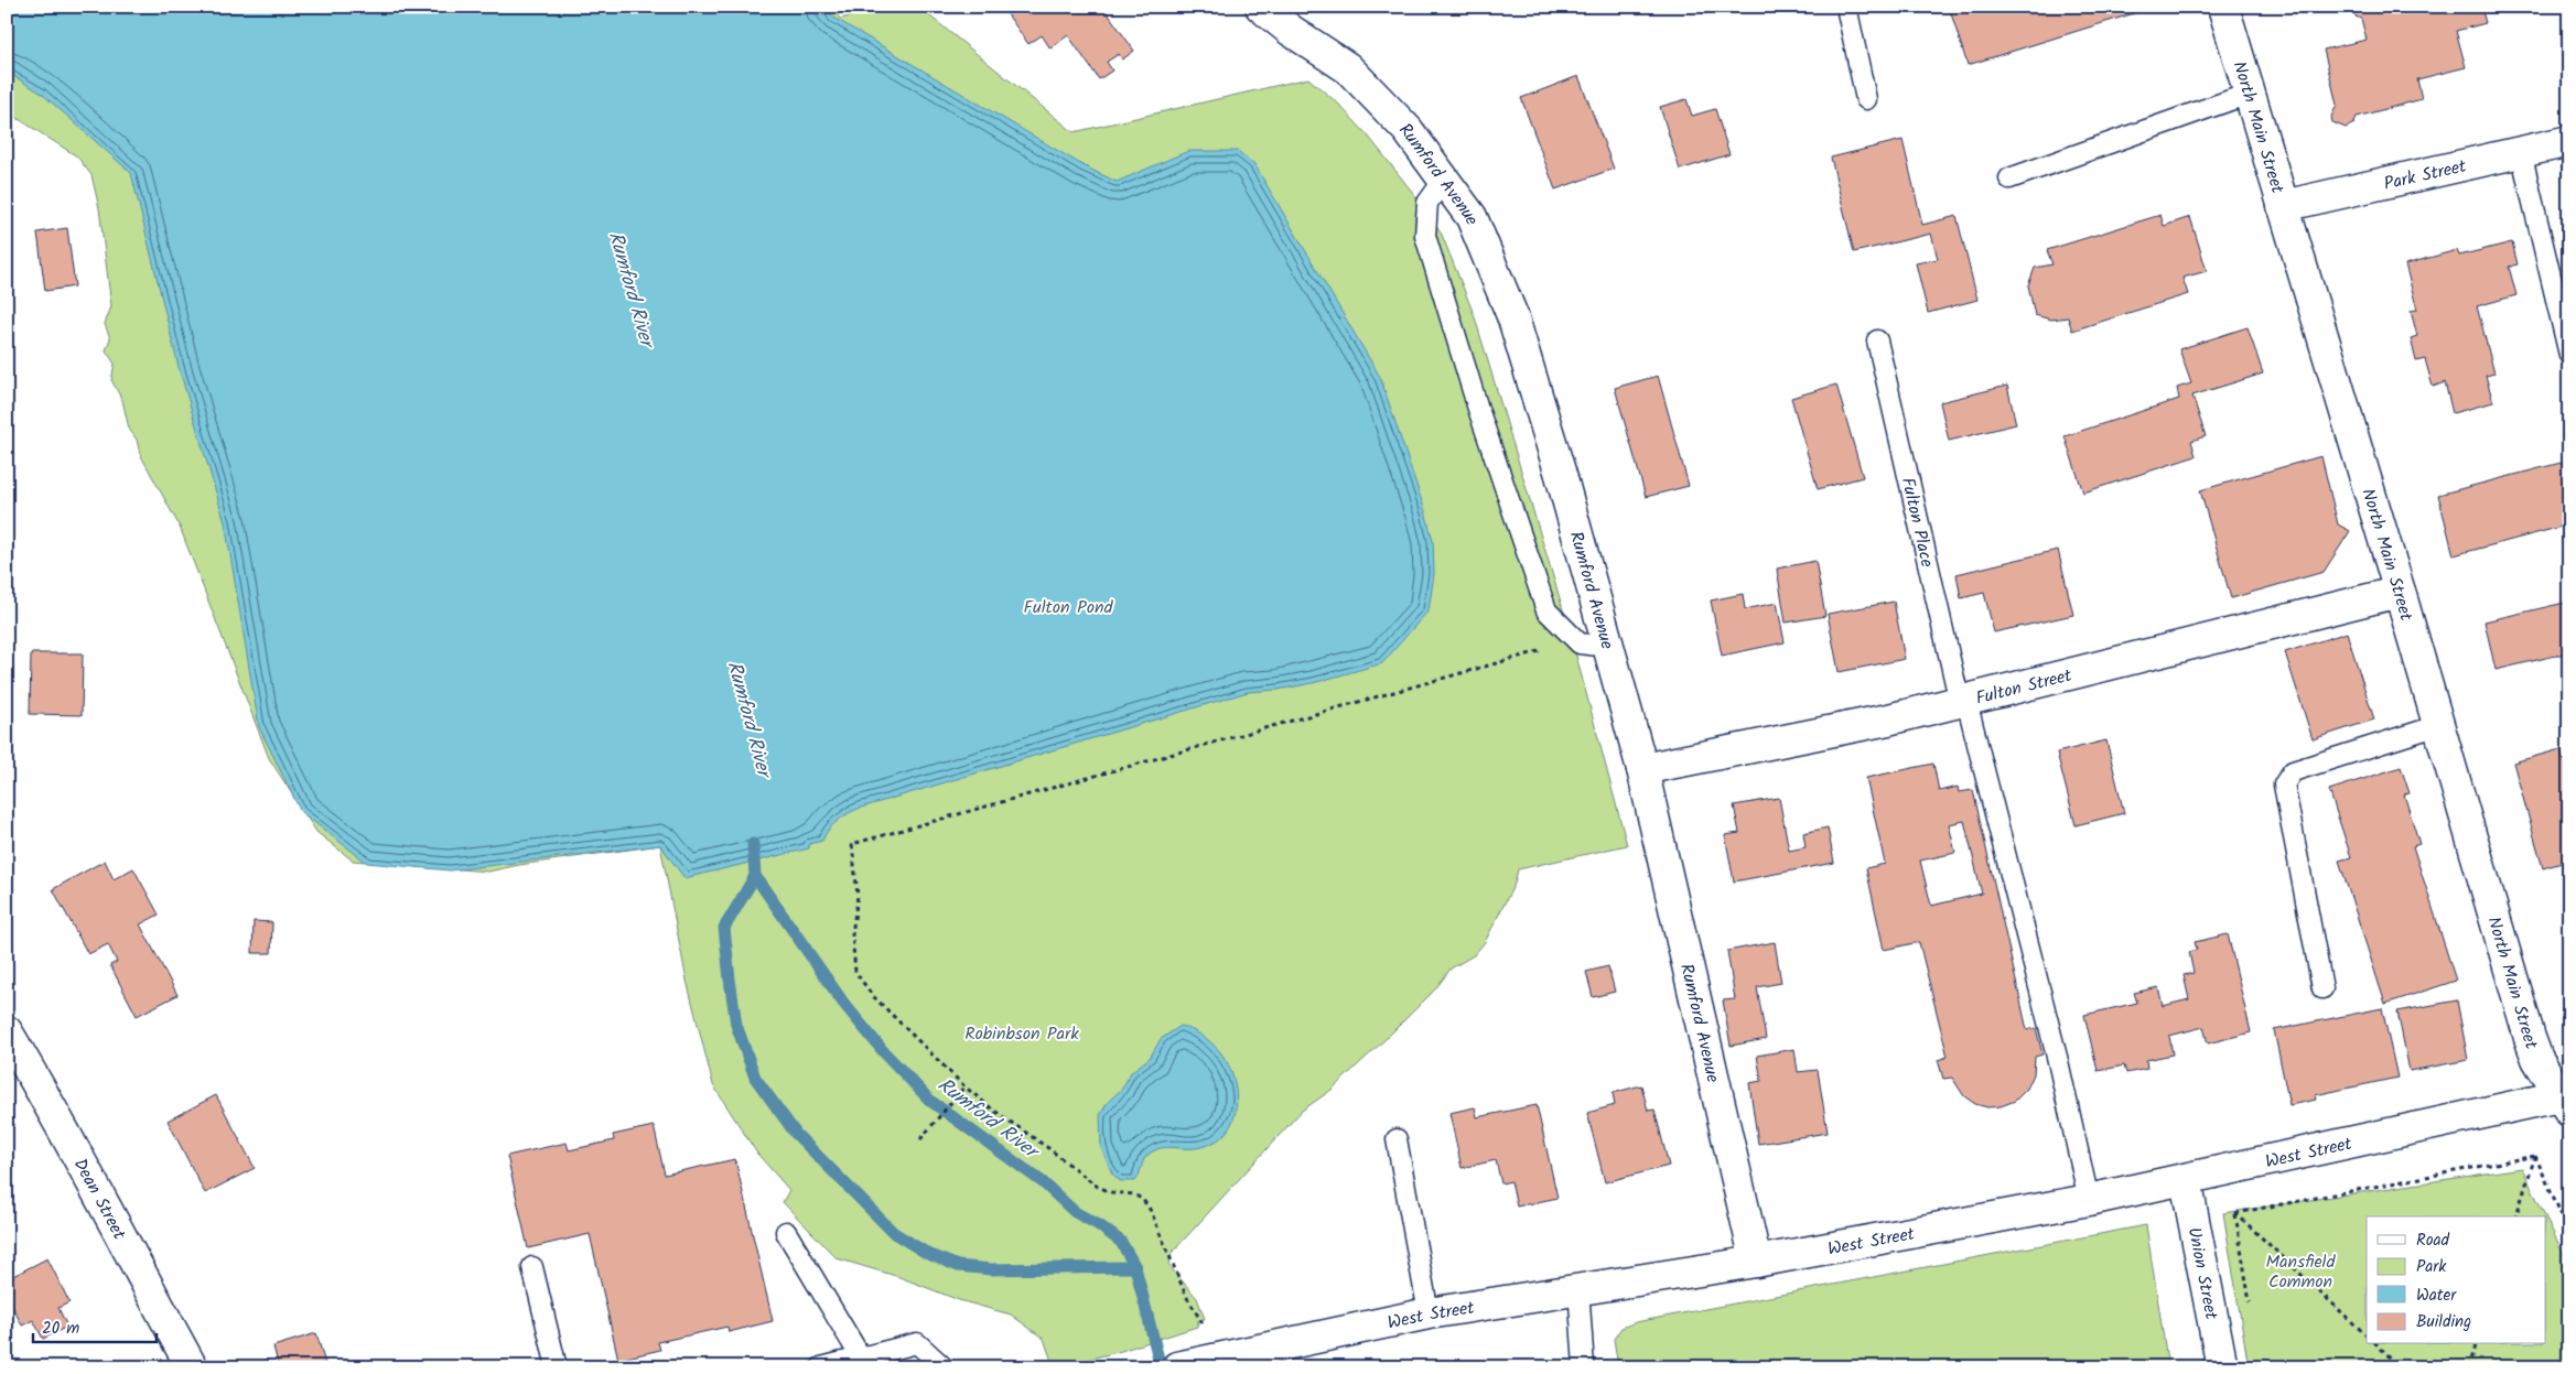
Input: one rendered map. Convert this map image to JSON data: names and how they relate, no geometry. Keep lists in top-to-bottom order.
{
  "streets": {
    "street": [
      "North Main Street",
      "Rumford Avenue",
      "Park Street",
      "Fulton Street",
      "West Street",
      "Dean Street",
      "Union Street"
    ],
    "lane": ["Fulton Place"]
  },
  "crossings": [
    ["North Main Street", "Park Street"],
    ["North Main Street", "Fulton Street"],
    ["North Main Street", "West Street"],
    ["Rumford Avenue", "Fulton Street"],
    ["Rumford Avenue", "West Street"],
    ["Fulton Place", "Fulton Street"],
    ["Fulton Place", "West Street"],
    ["West Street", "Union Street"]
  ],
  "water": ["Rumford River"],
  "parks": ["Fulton Pond", "Robinbson Park", "Mansfield Common"],
  "legend": [
    "Road",
    "Park",
    "Water",
    "Building"
  ],
  "scale_bar": "20 m"
}
